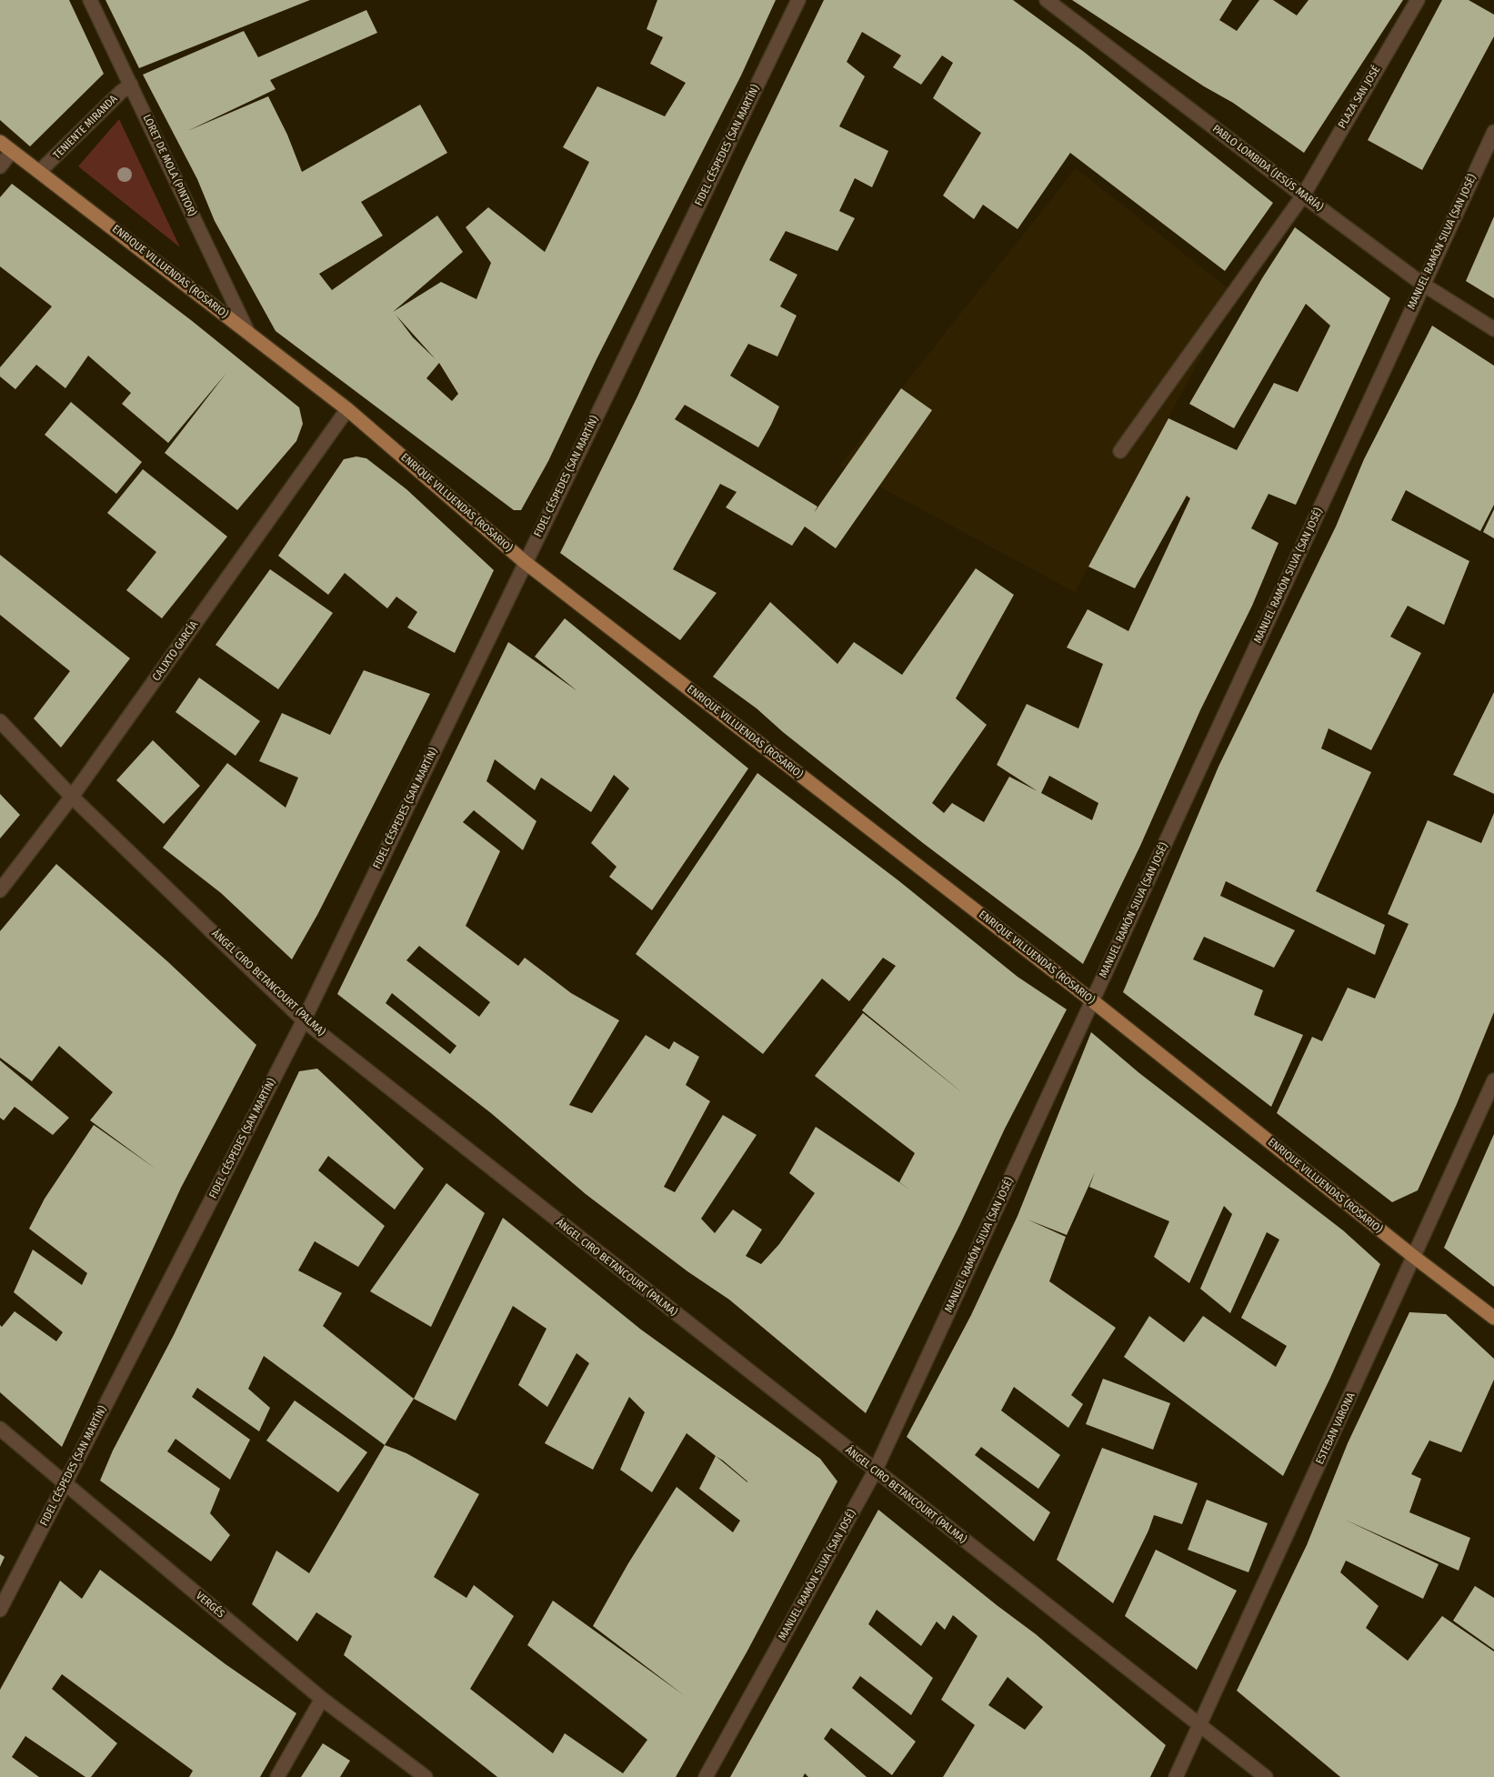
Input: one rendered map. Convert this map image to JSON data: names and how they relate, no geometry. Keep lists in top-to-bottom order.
{
  "streets": {
    "main road": ["ENRIQUE VILLUENDAS (ROSARIO)"],
    "street": [
      "PLAZA SAN JOSÉ",
      "TENIENTE MIRANDA",
      "FIDEL CÉSPEDES (SAN MARTÍN)",
      "LORET DE MOLA (PINTOR)",
      "PABLO LOMBIDA (JESÚS MARÍA)",
      "MANUEL RAMÓN SILVA (SAN JOSÉ)",
      "CALIXTO GARCÍA",
      "ÁNGEL CIRO BETANCOURT (PALMA)",
      "ESTEBAN VARONA",
      "VERGÉS"
    ]
  },
  "crossings": [
    ["PLAZA SAN JOSÉ", "PABLO LOMBIDA (JESÚS MARÍA)"],
    ["TENIENTE MIRANDA", "LORET DE MOLA (PINTOR)"],
    ["TENIENTE MIRANDA", "ENRIQUE VILLUENDAS (ROSARIO)"],
    ["FIDEL CÉSPEDES (SAN MARTÍN)", "ENRIQUE VILLUENDAS (ROSARIO)"],
    ["FIDEL CÉSPEDES (SAN MARTÍN)", "ÁNGEL CIRO BETANCOURT (PALMA)"],
    ["FIDEL CÉSPEDES (SAN MARTÍN)", "VERGÉS"],
    ["LORET DE MOLA (PINTOR)", "ENRIQUE VILLUENDAS (ROSARIO)"],
    ["PABLO LOMBIDA (JESÚS MARÍA)", "MANUEL RAMÓN SILVA (SAN JOSÉ)"],
    ["MANUEL RAMÓN SILVA (SAN JOSÉ)", "ENRIQUE VILLUENDAS (ROSARIO)"],
    ["MANUEL RAMÓN SILVA (SAN JOSÉ)", "ÁNGEL CIRO BETANCOURT (PALMA)"],
    ["ENRIQUE VILLUENDAS (ROSARIO)", "CALIXTO GARCÍA"],
    ["ENRIQUE VILLUENDAS (ROSARIO)", "ESTEBAN VARONA"],
    ["CALIXTO GARCÍA", "ÁNGEL CIRO BETANCOURT (PALMA)"],
    ["ÁNGEL CIRO BETANCOURT (PALMA)", "ESTEBAN VARONA"]
  ]
}
